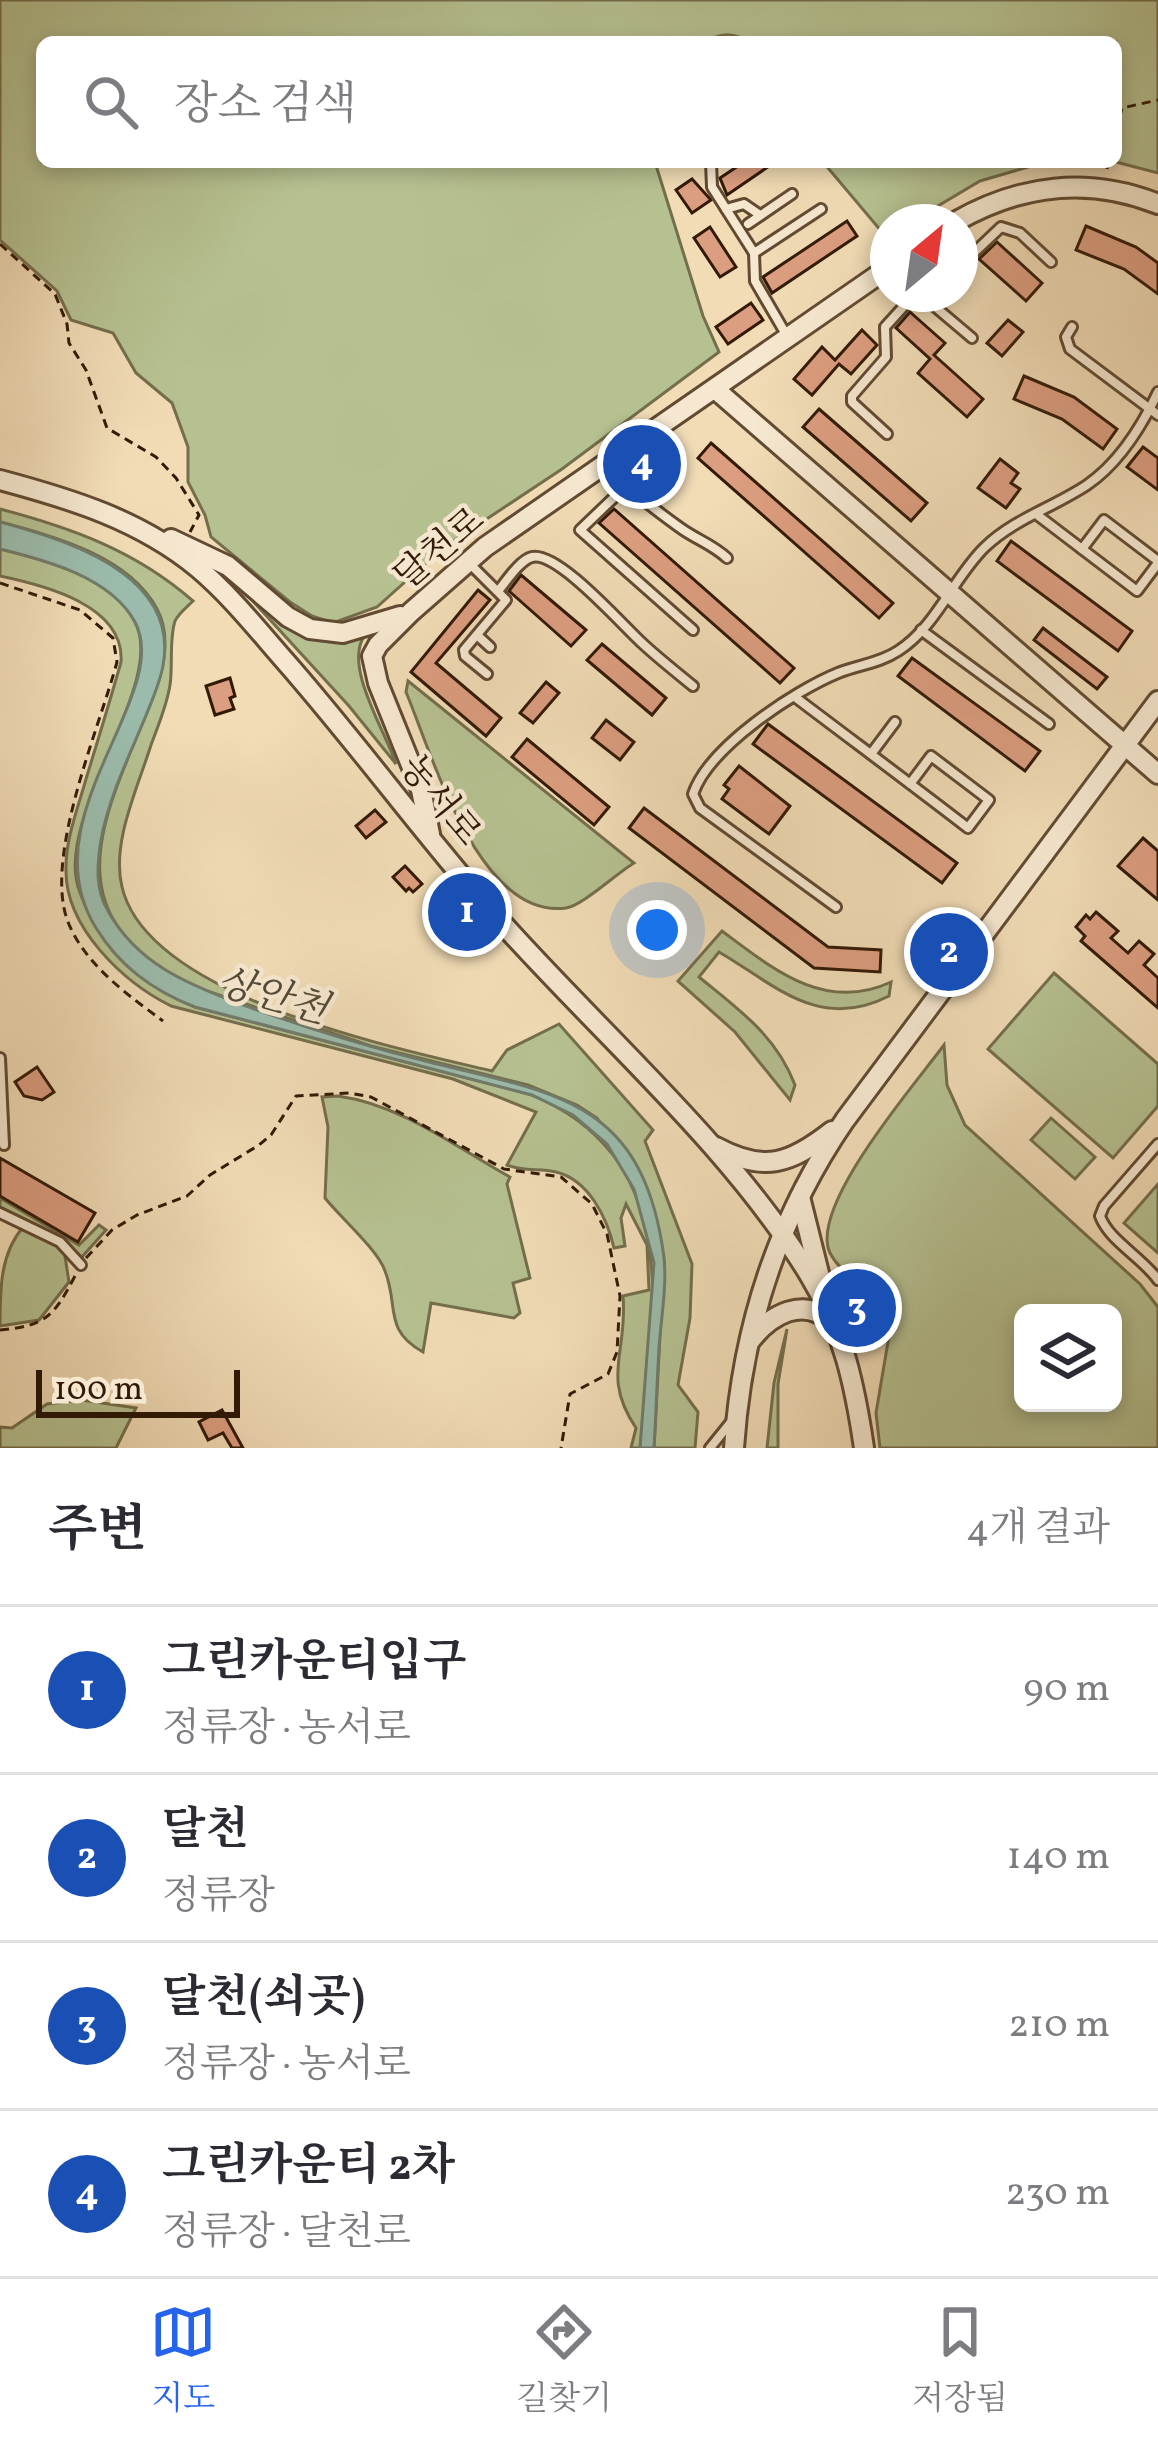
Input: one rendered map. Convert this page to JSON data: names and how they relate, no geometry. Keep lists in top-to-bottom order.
{
  "streets": {
    "street": ["달천로", "농서로"]
  },
  "crossings": [
    ["달천로", "농서로"]
  ],
  "water": ["상안천"],
  "scale_bar": "100 m",
  "north": "top right",
  "page": {
    "search": "장소 검색",
    "pins": [
      "4",
      "1",
      "2",
      "3"
    ],
    "scale": "100 m",
    "heading": ["주변", "4개 결과"],
    "list": [
      {
        "mark": "1",
        "name": "그린카운티입구",
        "note": "정류장 · 농서로",
        "value": "90 m"
      },
      {
        "mark": "2",
        "name": "달천",
        "note": "정류장",
        "value": "140 m"
      },
      {
        "mark": "3",
        "name": "달천(쇠곳)",
        "note": "정류장 · 농서로",
        "value": "210 m"
      },
      {
        "mark": "4",
        "name": "그린카운티 2차",
        "note": "정류장 · 달천로",
        "value": "230 m"
      }
    ],
    "nav": ["지도", "길찾기", "저장됨"]
  }
}
